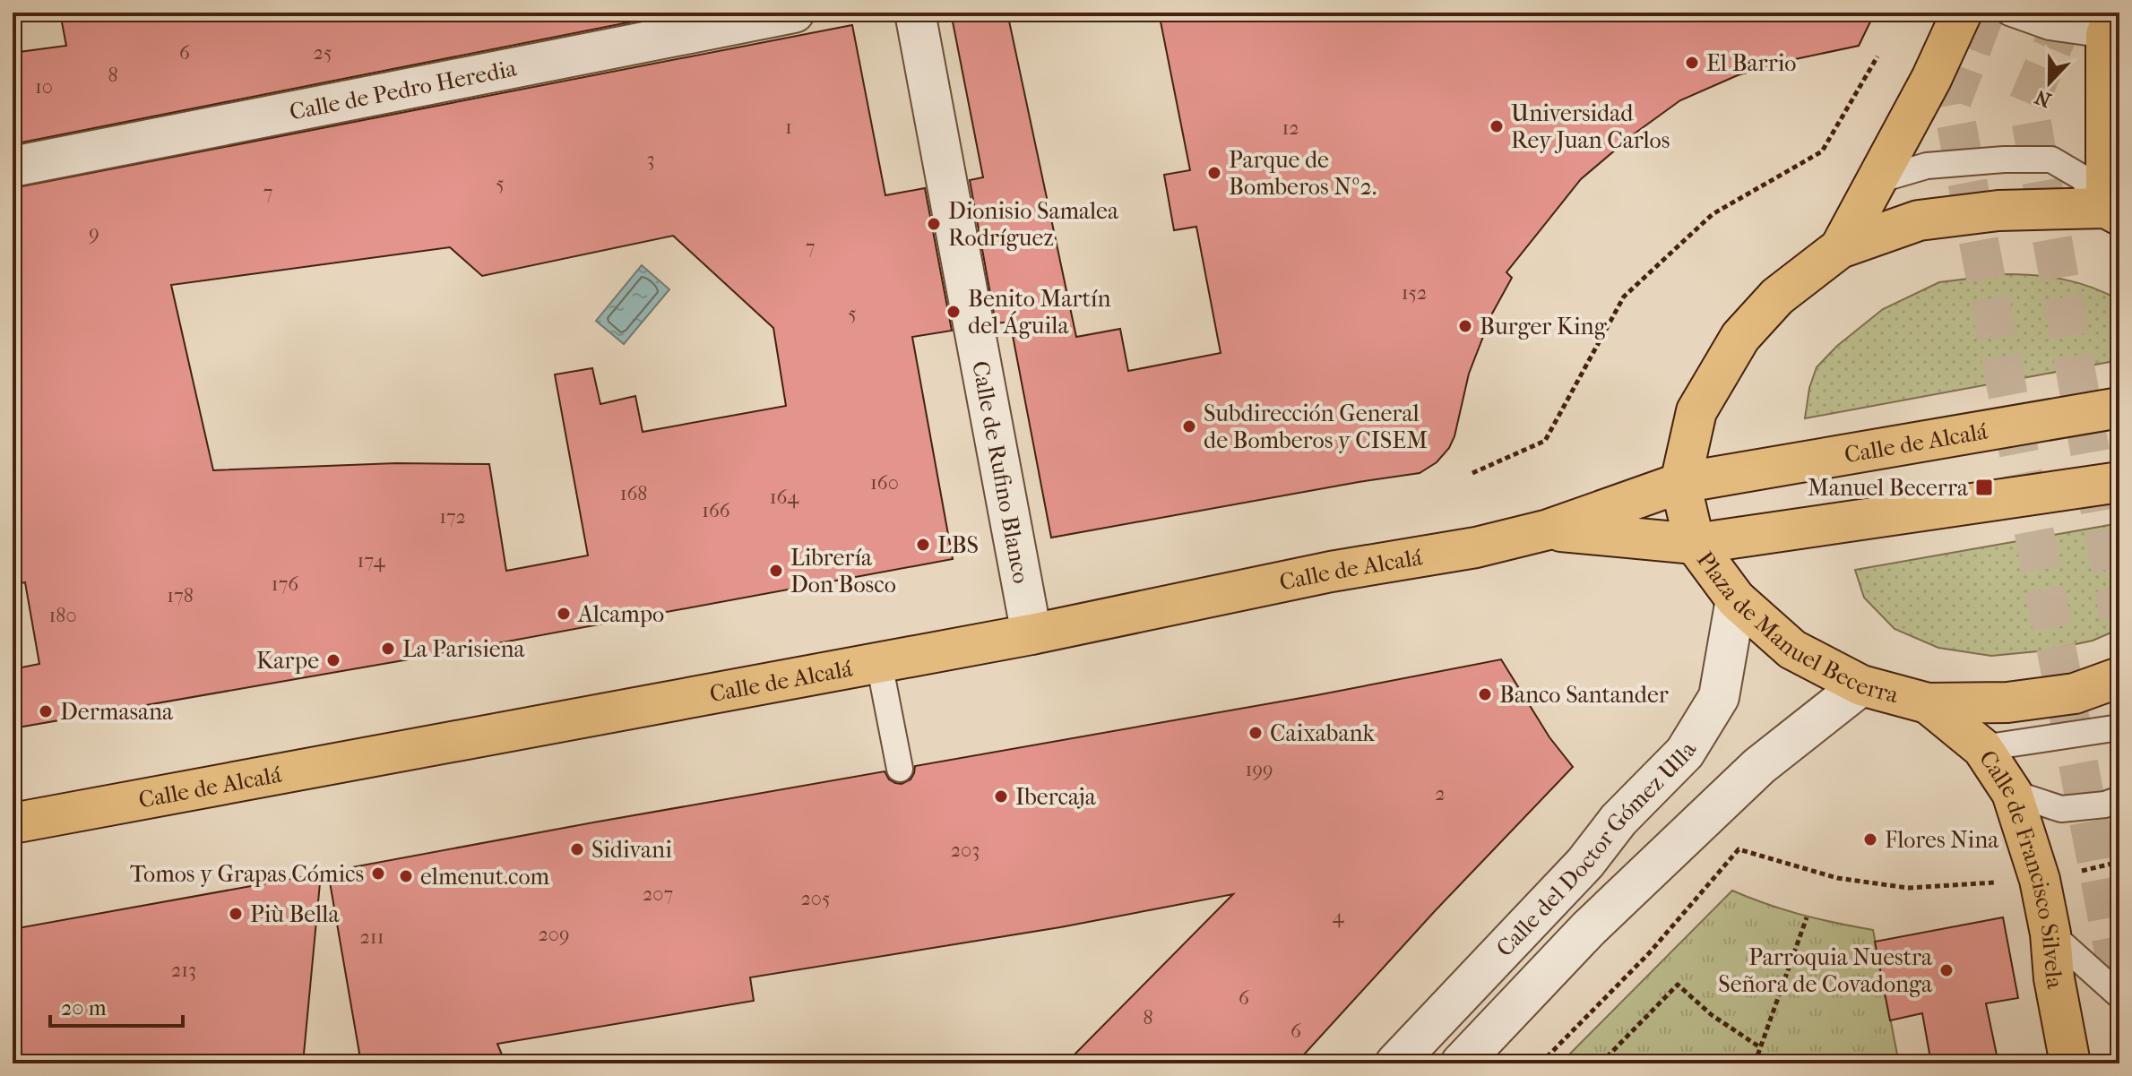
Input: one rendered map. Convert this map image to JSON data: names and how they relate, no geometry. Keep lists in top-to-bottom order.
{
  "streets": {
    "main road": ["Calle de Alcalá", "Plaza de Manuel Becerra", "Calle de Francisco Silvela"],
    "street": ["Calle de Pedro Heredia", "Calle de Rufino Blanco", "Calle del Doctor Gómez Ulla"]
  },
  "crossings": [
    ["Calle de Alcalá", "Calle de Rufino Blanco"],
    ["Calle de Alcalá", "Plaza de Manuel Becerra"],
    ["Plaza de Manuel Becerra", "Calle del Doctor Gómez Ulla"],
    ["Plaza de Manuel Becerra", "Calle de Francisco Silvela"]
  ],
  "places": {
    "other": [
      "El Barrio",
      "Universidad Rey Juan Carlos",
      "Parque de Bomberos Nº2.",
      "Dionisio Samalea Rodríguez",
      "Benito Martín del Águila",
      "Burger King",
      "Subdirección General de Bomberos y CISEM",
      "LBS",
      "Librería Don Bosco",
      "Alcampo",
      "La Parisiena",
      "Karpe",
      "Banco Santander",
      "Dermasana",
      "Caixabank",
      "Ibercaja",
      "Flores Nina",
      "Sidivani",
      "Tomos y Grapas Cómics",
      "elmenut.com",
      "Più Bella",
      "Parroquia Nuestra Señora de Covadonga"
    ],
    "transit": ["Manuel Becerra"]
  },
  "house_numbers": [
    "6",
    "25",
    "8",
    "10",
    "1",
    "12",
    "3",
    "5",
    "7",
    "9",
    "7",
    "152",
    "5",
    "160",
    "168",
    "164",
    "166",
    "172",
    "174",
    "176",
    "178",
    "180",
    "199",
    "2",
    "203",
    "207",
    "205",
    "4",
    "209",
    "211",
    "213",
    "6",
    "8",
    "6"
  ],
  "scale_bar": "20 m",
  "north": "bottom"
}
